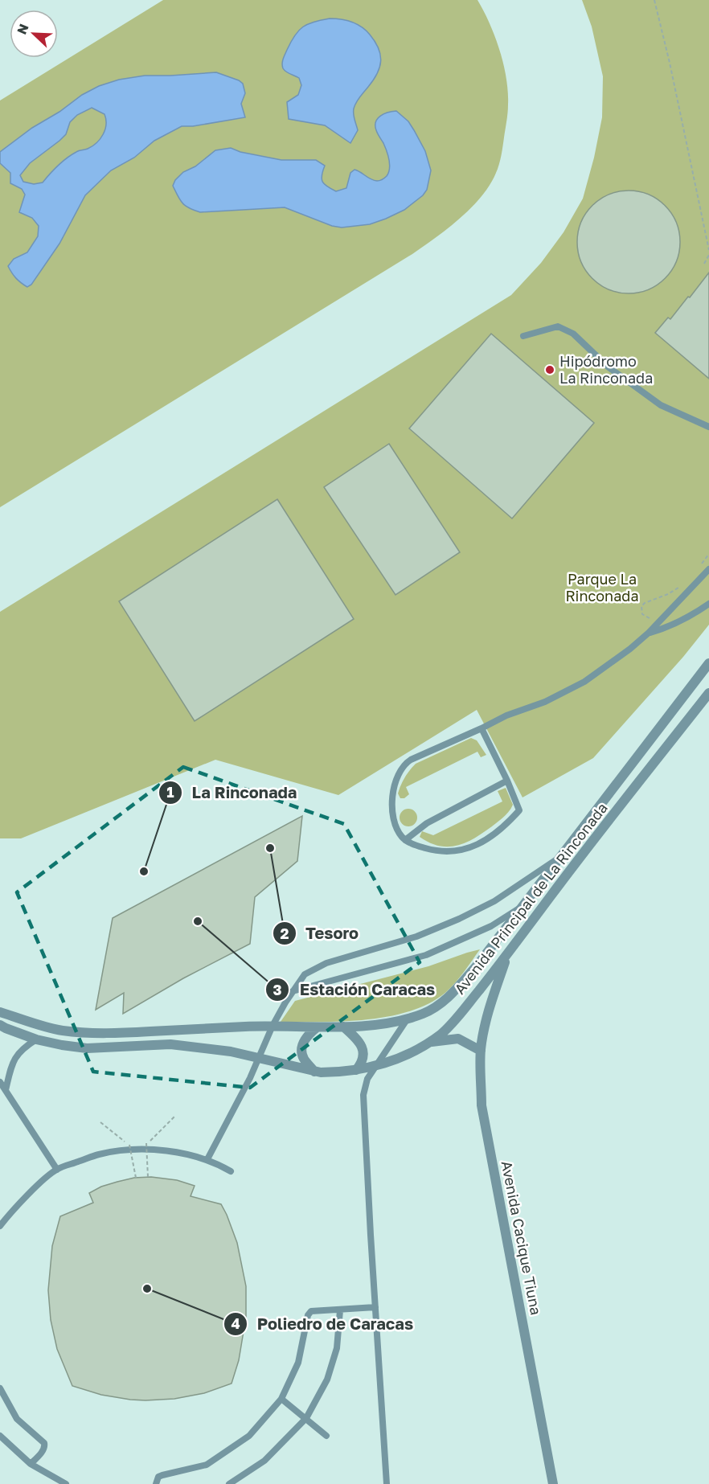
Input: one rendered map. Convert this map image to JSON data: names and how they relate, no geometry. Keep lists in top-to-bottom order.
{
  "streets": {
    "street": ["Avenida Principal de La Rinconada", "Avenida Cacique Tiuna"]
  },
  "crossings": [
    ["Avenida Principal de La Rinconada", "Avenida Cacique Tiuna"]
  ],
  "parks": ["Parque La Rinconada"],
  "places": [
    "Hipódromo La Rinconada",
    "Tesoro",
    "La Rinconada",
    "Estación Caracas",
    "Poliedro de Caracas"
  ],
  "north": "top left"
}
